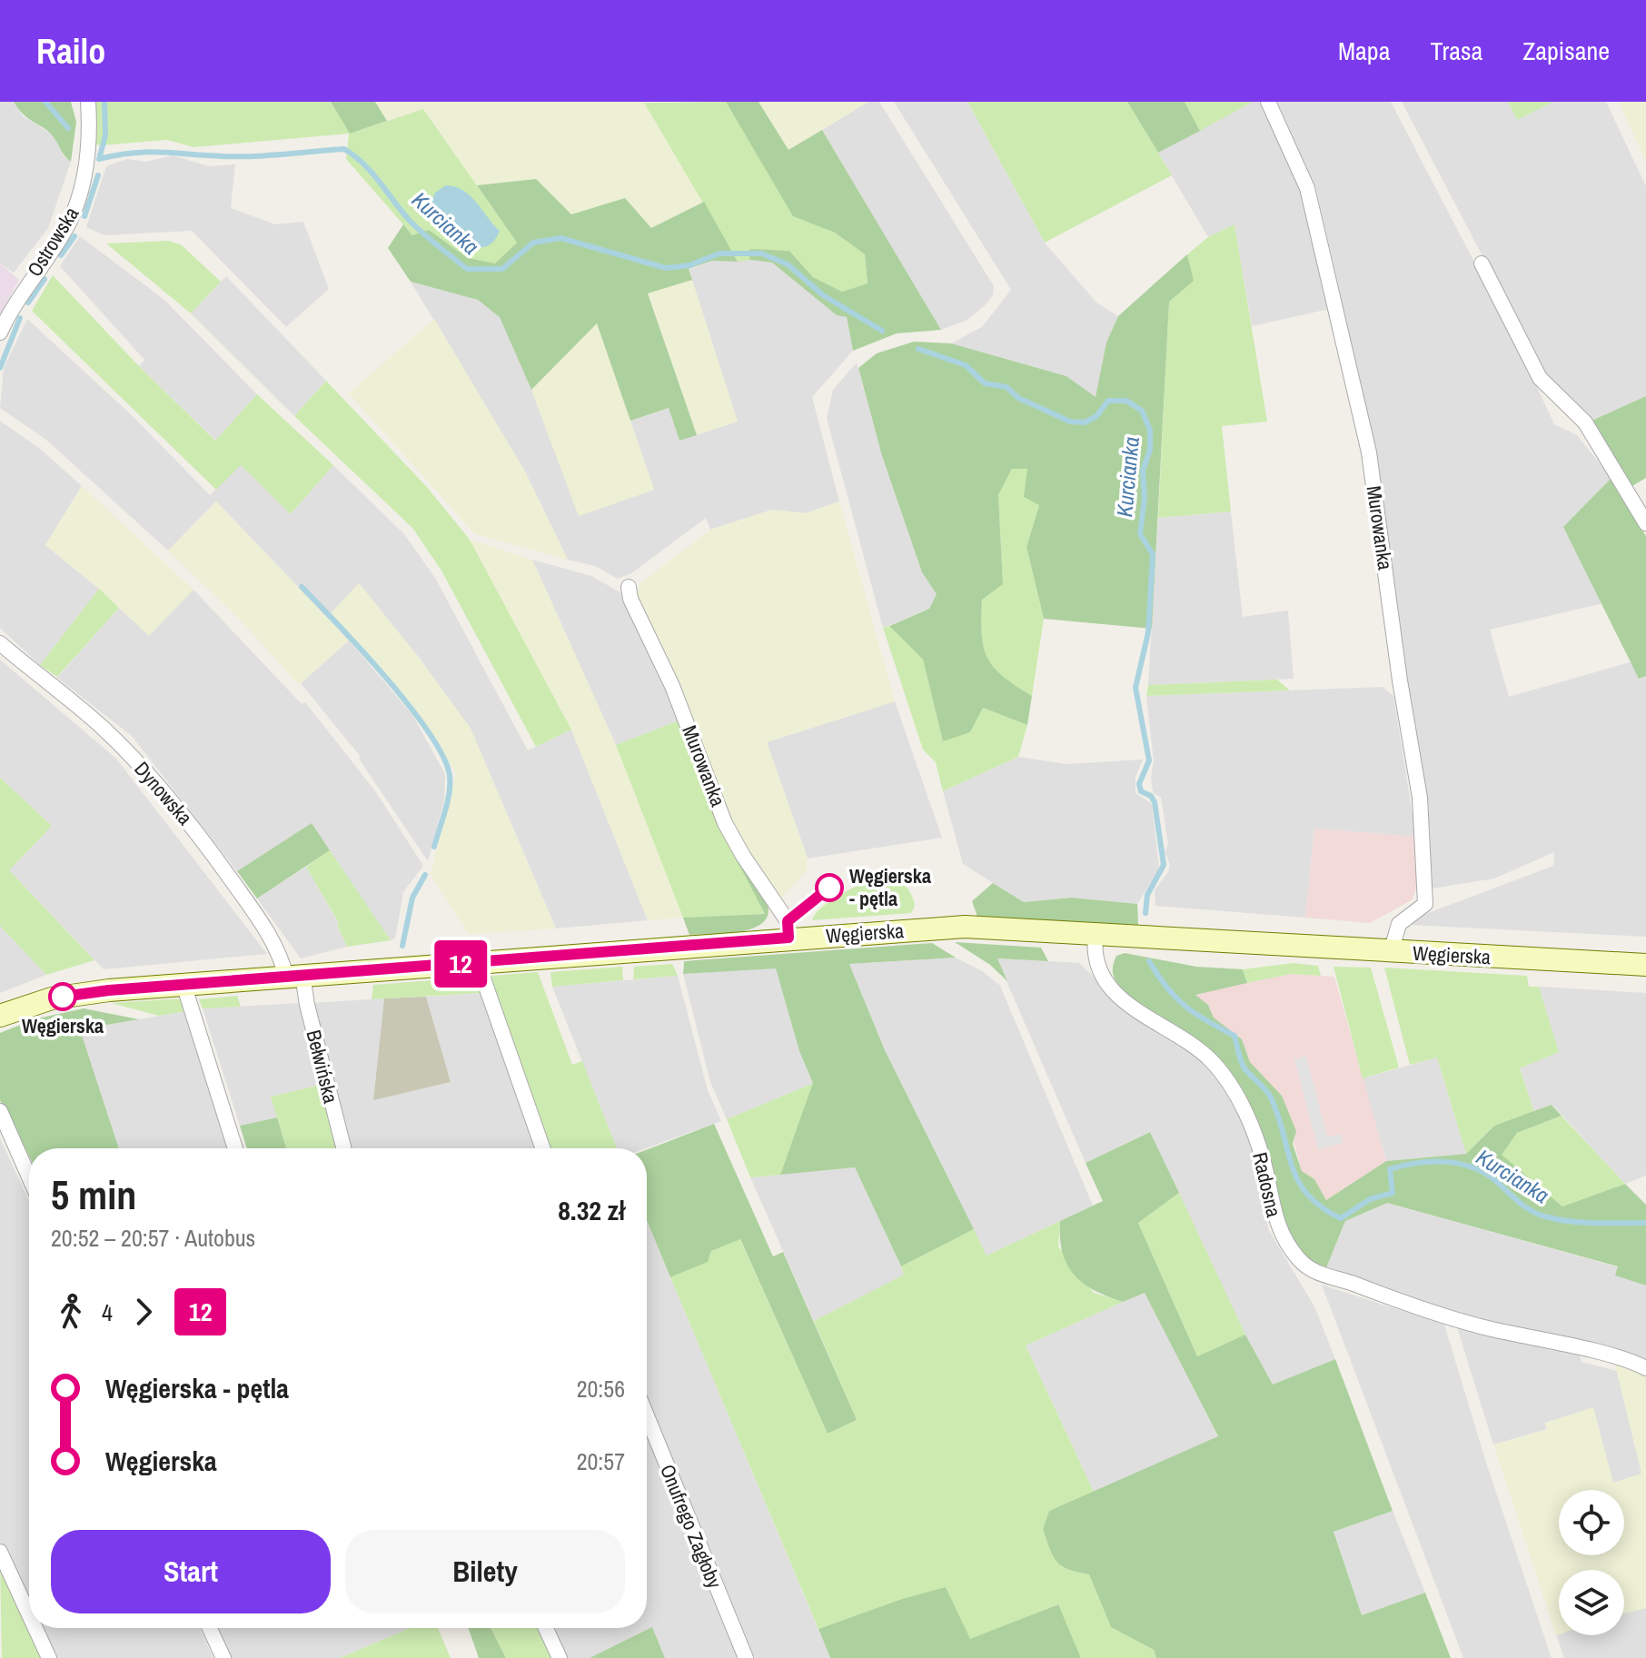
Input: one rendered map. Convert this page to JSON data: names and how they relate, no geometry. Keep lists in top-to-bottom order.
{
  "streets": {
    "main road": ["Węgierska"],
    "street": [
      "Ostrowska",
      "Murowanka",
      "Dynowska",
      "Bełwińska",
      "Radosna",
      "Onufrego Zagłoby"
    ]
  },
  "crossings": [
    ["Murowanka", "Węgierska"],
    ["Dynowska", "Węgierska"],
    ["Dynowska", "Bełwińska"],
    ["Węgierska", "Bełwińska"],
    ["Węgierska", "Radosna"]
  ],
  "water": ["Kurcianka"],
  "places": ["Węgierska - pętla", "Węgierska"],
  "lines": ["bus line 12"],
  "page": {
    "header": "Railo",
    "nav": ["Mapa", "Trasa", "Zapisane"],
    "on_map": "12",
    "heading": ["5 min", "20:52 – 20:57 · Autobus", "8.32 zł"],
    "legs": ["4", "12"],
    "list": [
      {
        "name": "Węgierska - pętla",
        "value": "20:56"
      },
      {
        "name": "Węgierska",
        "value": "20:57"
      }
    ],
    "buttons": ["Start", "Bilety"]
  }
}
